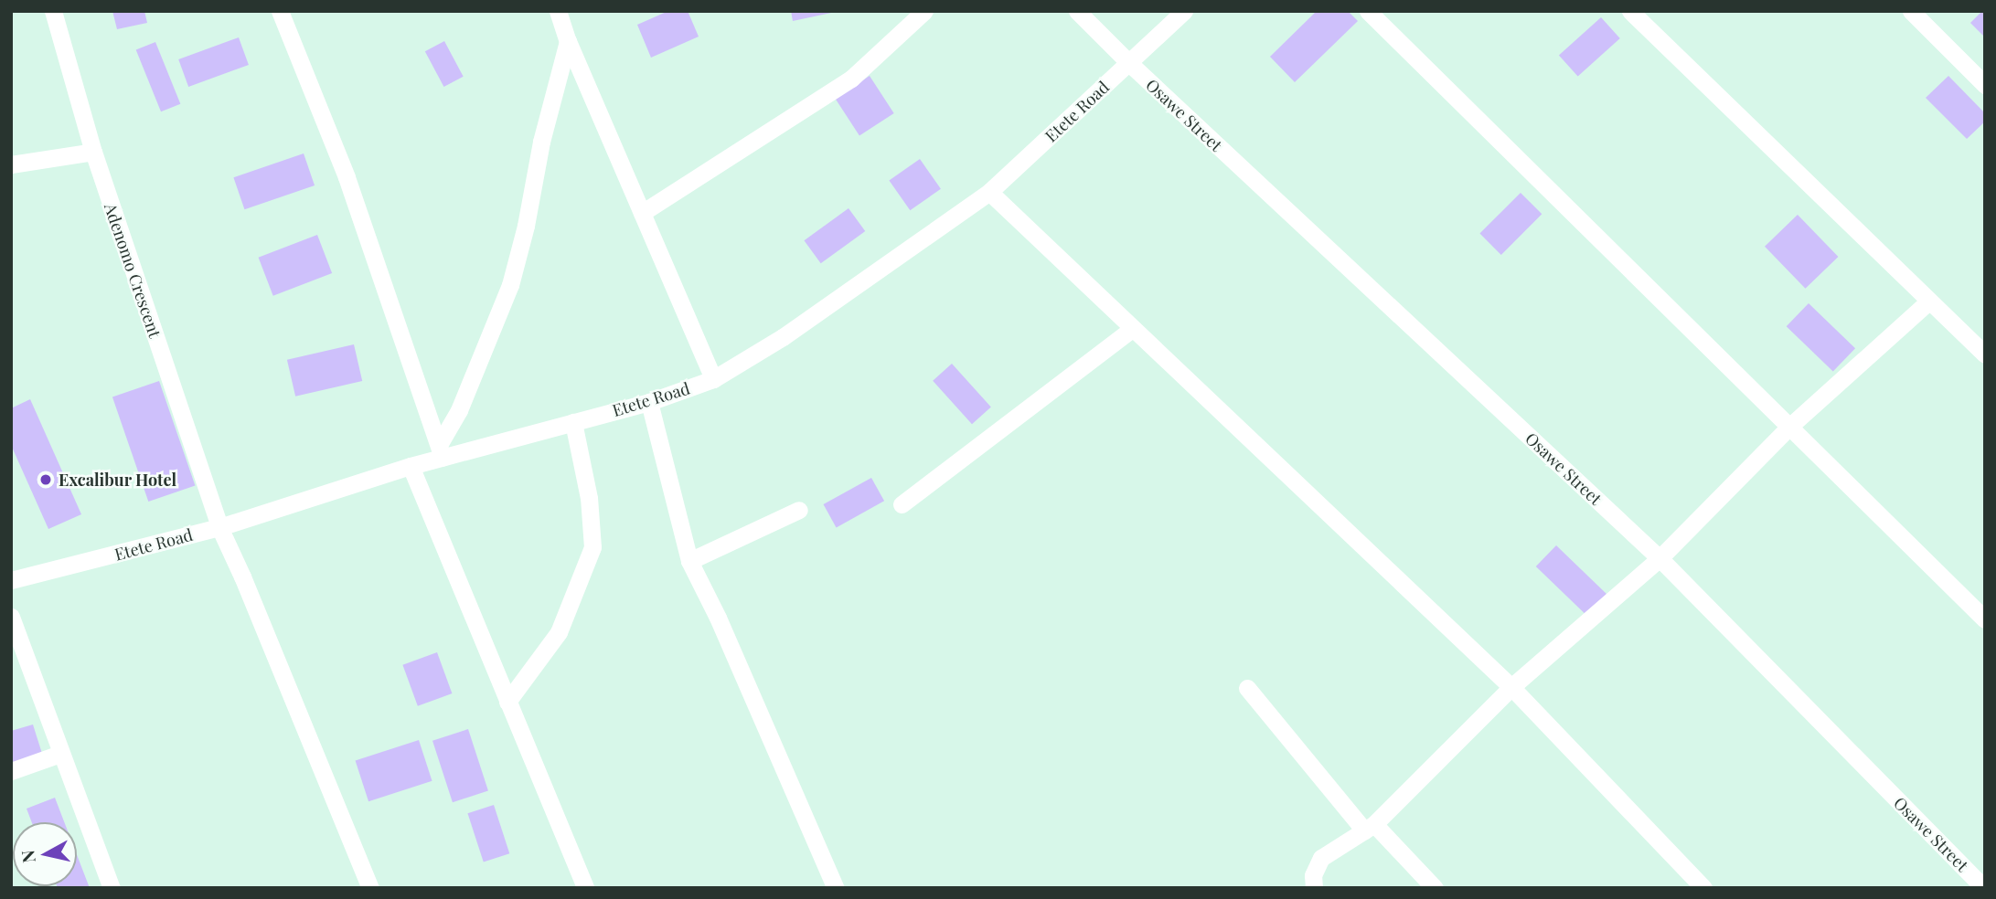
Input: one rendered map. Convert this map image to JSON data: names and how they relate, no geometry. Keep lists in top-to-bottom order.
{
  "streets": {
    "street": ["Etete Road", "Osawe Street", "Adenomo Crescent"]
  },
  "crossings": [
    ["Etete Road", "Osawe Street"],
    ["Etete Road", "Adenomo Crescent"]
  ],
  "places": ["Excalibur Hotel"],
  "north": "left"
}
